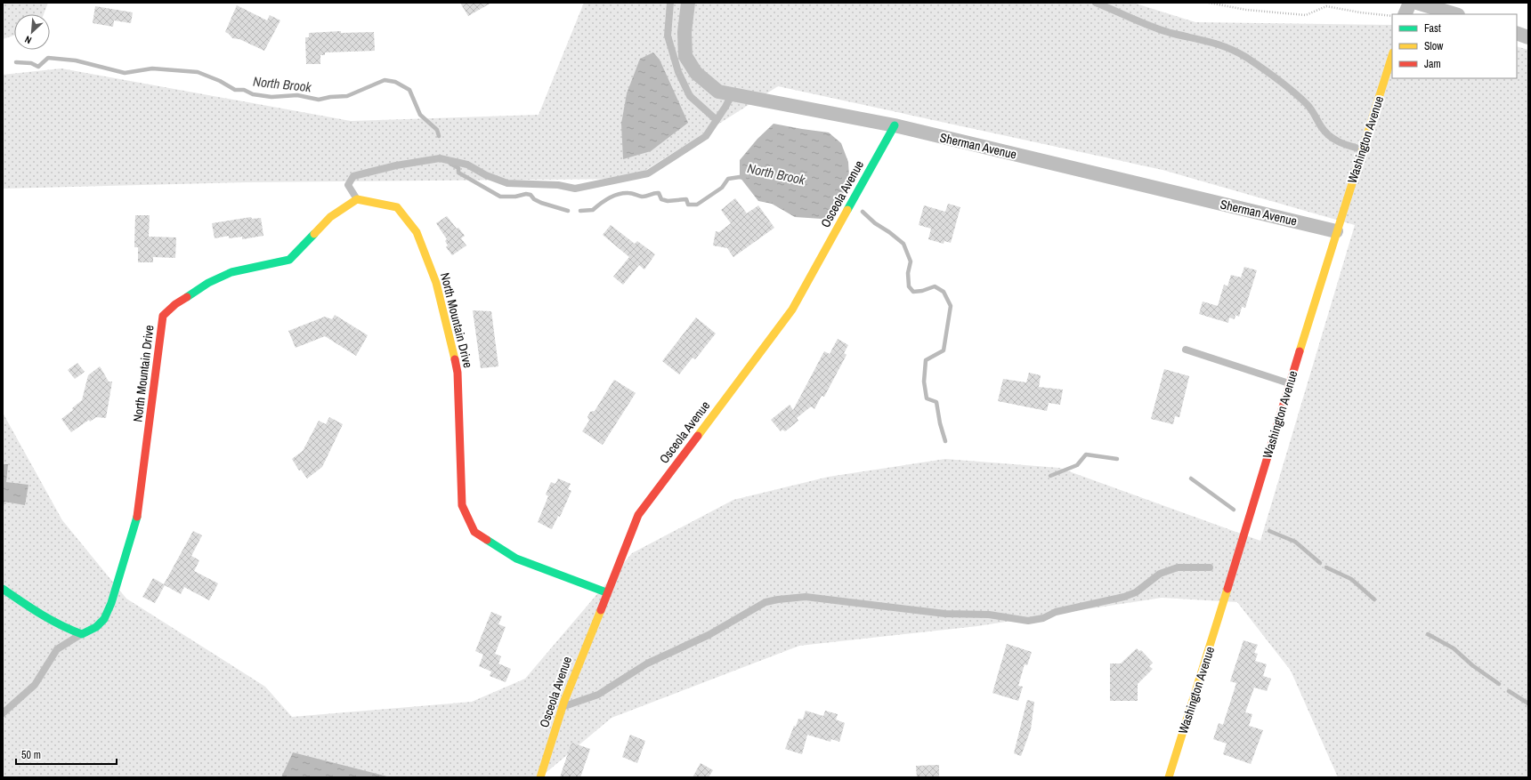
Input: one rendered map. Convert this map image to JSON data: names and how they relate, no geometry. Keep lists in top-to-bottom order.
{
  "streets": {
    "street": [
      "Washington Avenue",
      "Sherman Avenue",
      "Osceola Avenue",
      "North Mountain Drive"
    ]
  },
  "crossings": [
    ["Washington Avenue", "Sherman Avenue"],
    ["Sherman Avenue", "Osceola Avenue"],
    ["Osceola Avenue", "North Mountain Drive"]
  ],
  "water": ["North Brook"],
  "legend": ["Fast", "Slow", "Jam"],
  "scale_bar": "50 m",
  "north": "bottom left"
}
